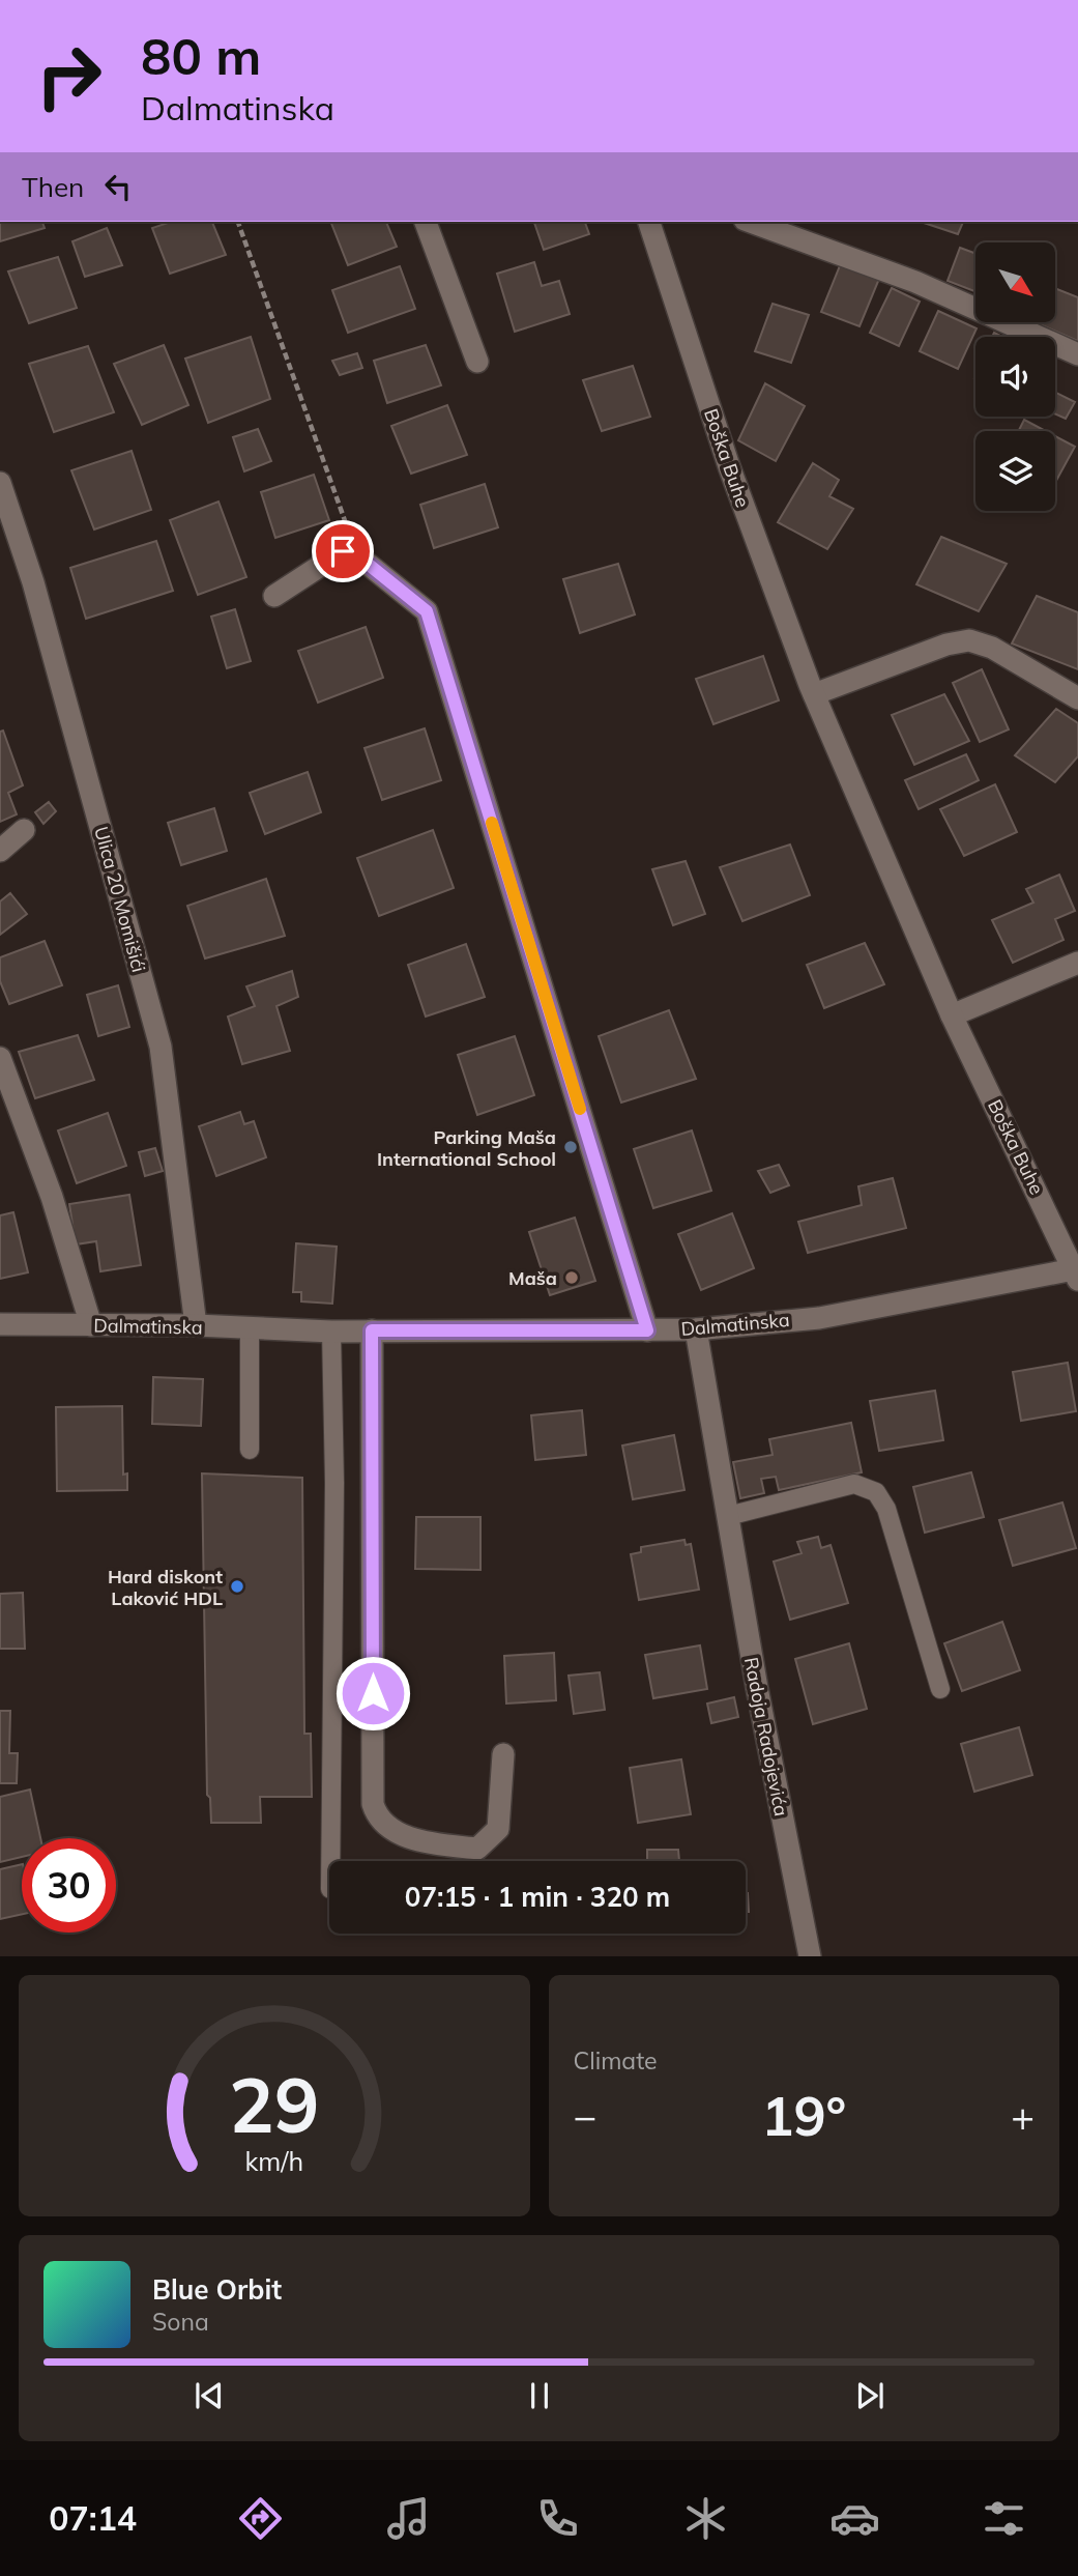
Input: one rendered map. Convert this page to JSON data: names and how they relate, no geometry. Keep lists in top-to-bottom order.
{
  "streets": {
    "street": [
      "Boška Buhe",
      "Ulica 20 Momišići",
      "Dalmatinska",
      "Radoja Radojevića"
    ]
  },
  "crossings": [
    ["Boška Buhe", "Dalmatinska"],
    ["Ulica 20 Momišići", "Dalmatinska"],
    ["Dalmatinska", "Radoja Radojevića"]
  ],
  "places": ["Parking Maša International School", "Maša", "Hard diskont Laković HDL"],
  "north": "bottom right",
  "page": {
    "turn": ["80 m", "Dalmatinska"],
    "then": "Then",
    "limit": "30",
    "trip": "07:15 · 1 min · 320 m",
    "tile": "Climate",
    "heat": ["−", "19°", "+"],
    "song": ["Blue Orbit", "Sona"],
    "tabs": "07:14",
    "gauge": ["29", "km/h"]
  }
}
